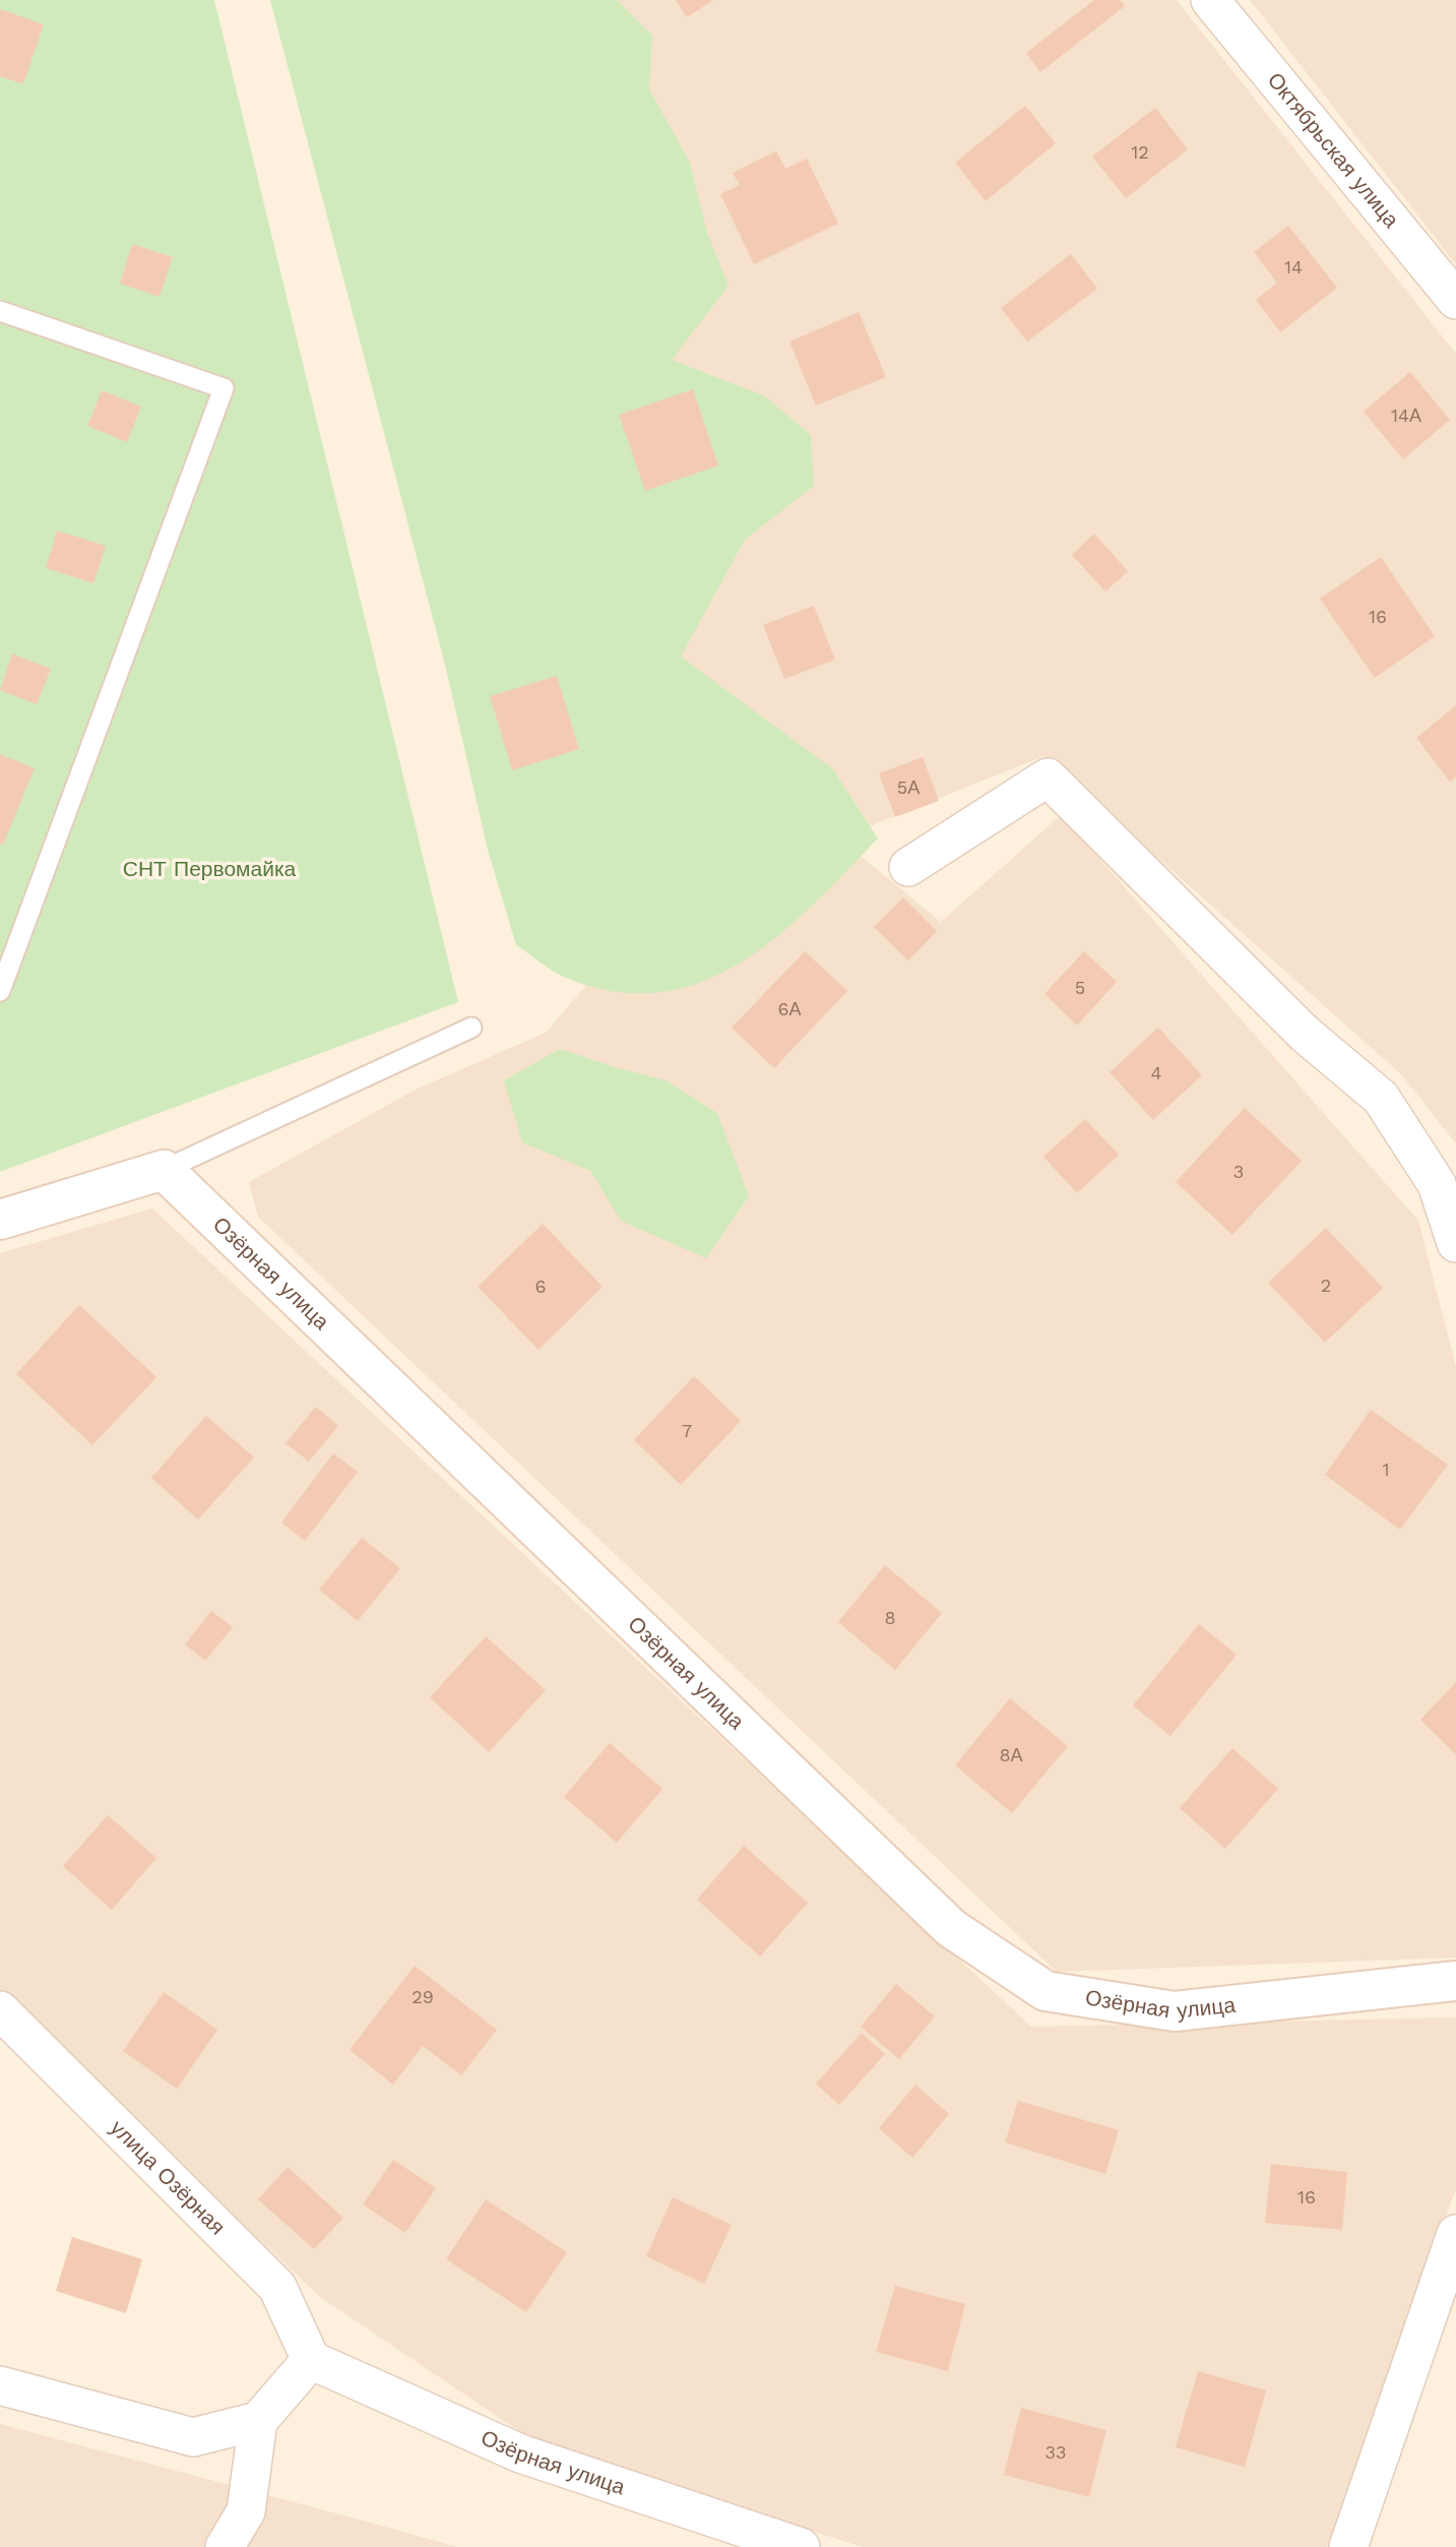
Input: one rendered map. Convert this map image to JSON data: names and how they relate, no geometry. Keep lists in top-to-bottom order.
{
  "streets": {
    "street": ["Октябрьская улица", "Озёрная улица", "улица Озёрная"]
  },
  "crossings": [
    ["Озёрная улица", "улица Озёрная"]
  ],
  "parks": ["СНТ Первомайка"],
  "house_numbers": [
    "12",
    "14",
    "14А",
    "16",
    "5А",
    "5",
    "6А",
    "4",
    "3",
    "2",
    "6",
    "7",
    "1",
    "8",
    "8А",
    "29",
    "16",
    "33"
  ]
}
